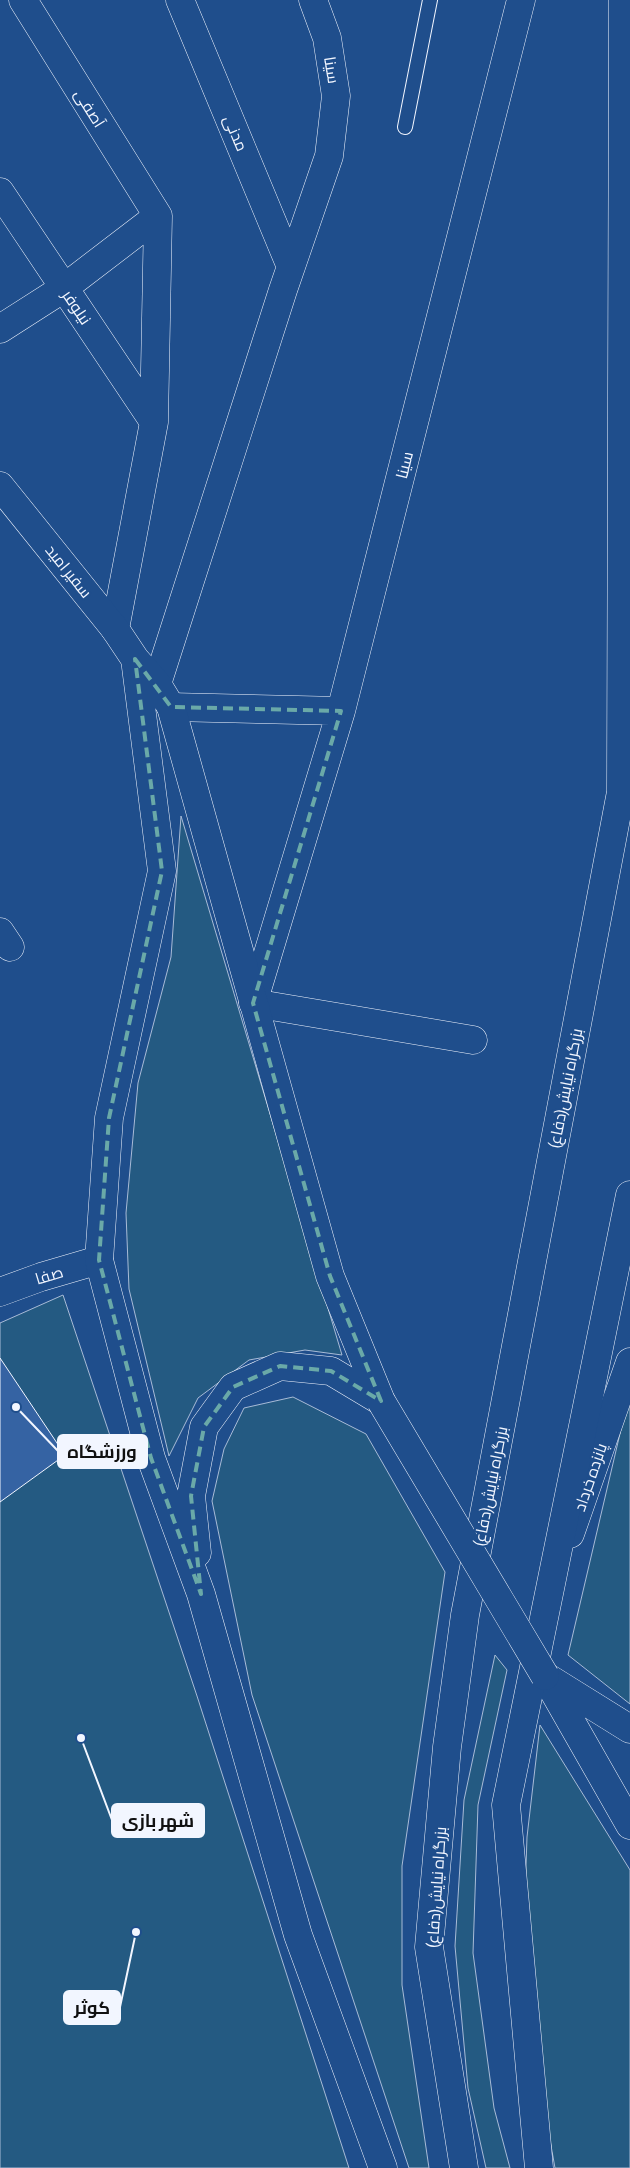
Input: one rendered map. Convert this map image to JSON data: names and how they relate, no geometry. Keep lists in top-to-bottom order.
{
  "streets": {
    "main road": [
      "سینا",
      "آصفی",
      "مدنی",
      "نیلوفر",
      "سفیر امید",
      "بزرگراه نیایش(دفاع)",
      "صفا",
      "پانزده خرداد"
    ]
  },
  "crossings": [
    ["سینا", "مدنی"],
    ["سینا", "سفیر امید"]
  ],
  "places": ["ورزشگاه", "شهر بازی", "کوثر"]
}
